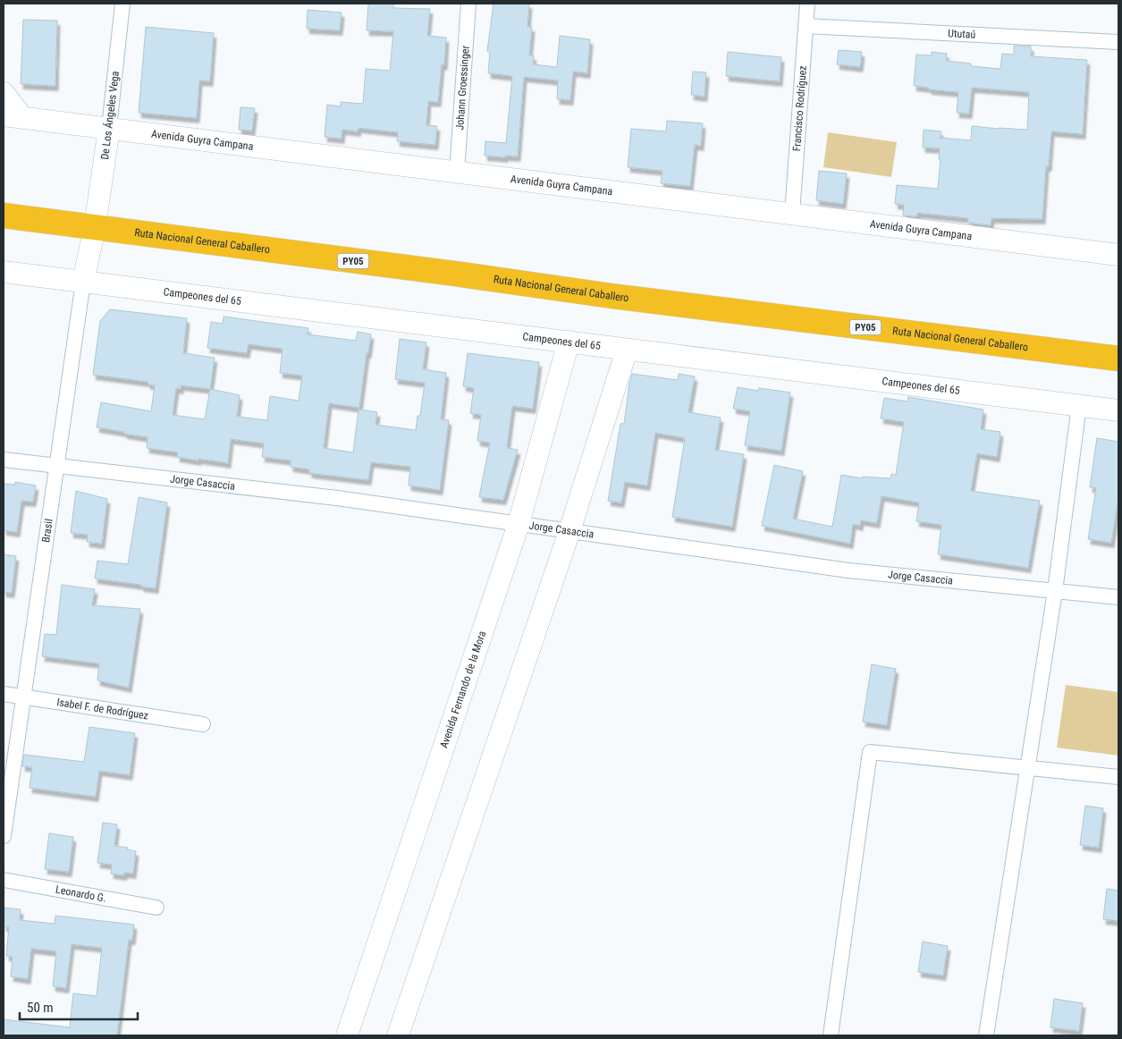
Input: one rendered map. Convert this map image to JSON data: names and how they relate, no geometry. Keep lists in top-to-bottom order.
{
  "streets": {
    "highway": ["Ruta Nacional General Caballero", "PY05"],
    "main road": [
      "De Los Ángeles Vega",
      "Avenida Guyra Campana",
      "Campeones del 65",
      "Brasil",
      "Avenida Fernando de la Mora"
    ],
    "street": [
      "Ututaú",
      "Johann Groessinger",
      "Francisco Rodríguez",
      "Jorge Casaccia",
      "Isabel F. de Rodríguez",
      "Leonardo G."
    ]
  },
  "crossings": [
    ["Ututaú", "Francisco Rodríguez"],
    ["Johann Groessinger", "Avenida Guyra Campana"],
    ["Francisco Rodríguez", "Avenida Guyra Campana"],
    ["De Los Ángeles Vega", "Avenida Guyra Campana"],
    ["De Los Ángeles Vega", "Ruta Nacional General Caballero"],
    ["De Los Ángeles Vega", "Brasil"],
    ["Ruta Nacional General Caballero", "Brasil"],
    ["Campeones del 65", "Brasil"],
    ["Campeones del 65", "Avenida Fernando de la Mora"],
    ["Jorge Casaccia", "Brasil"],
    ["Jorge Casaccia", "Avenida Fernando de la Mora"],
    ["Brasil", "Isabel F. de Rodríguez"]
  ],
  "scale_bar": "50 m"
}
